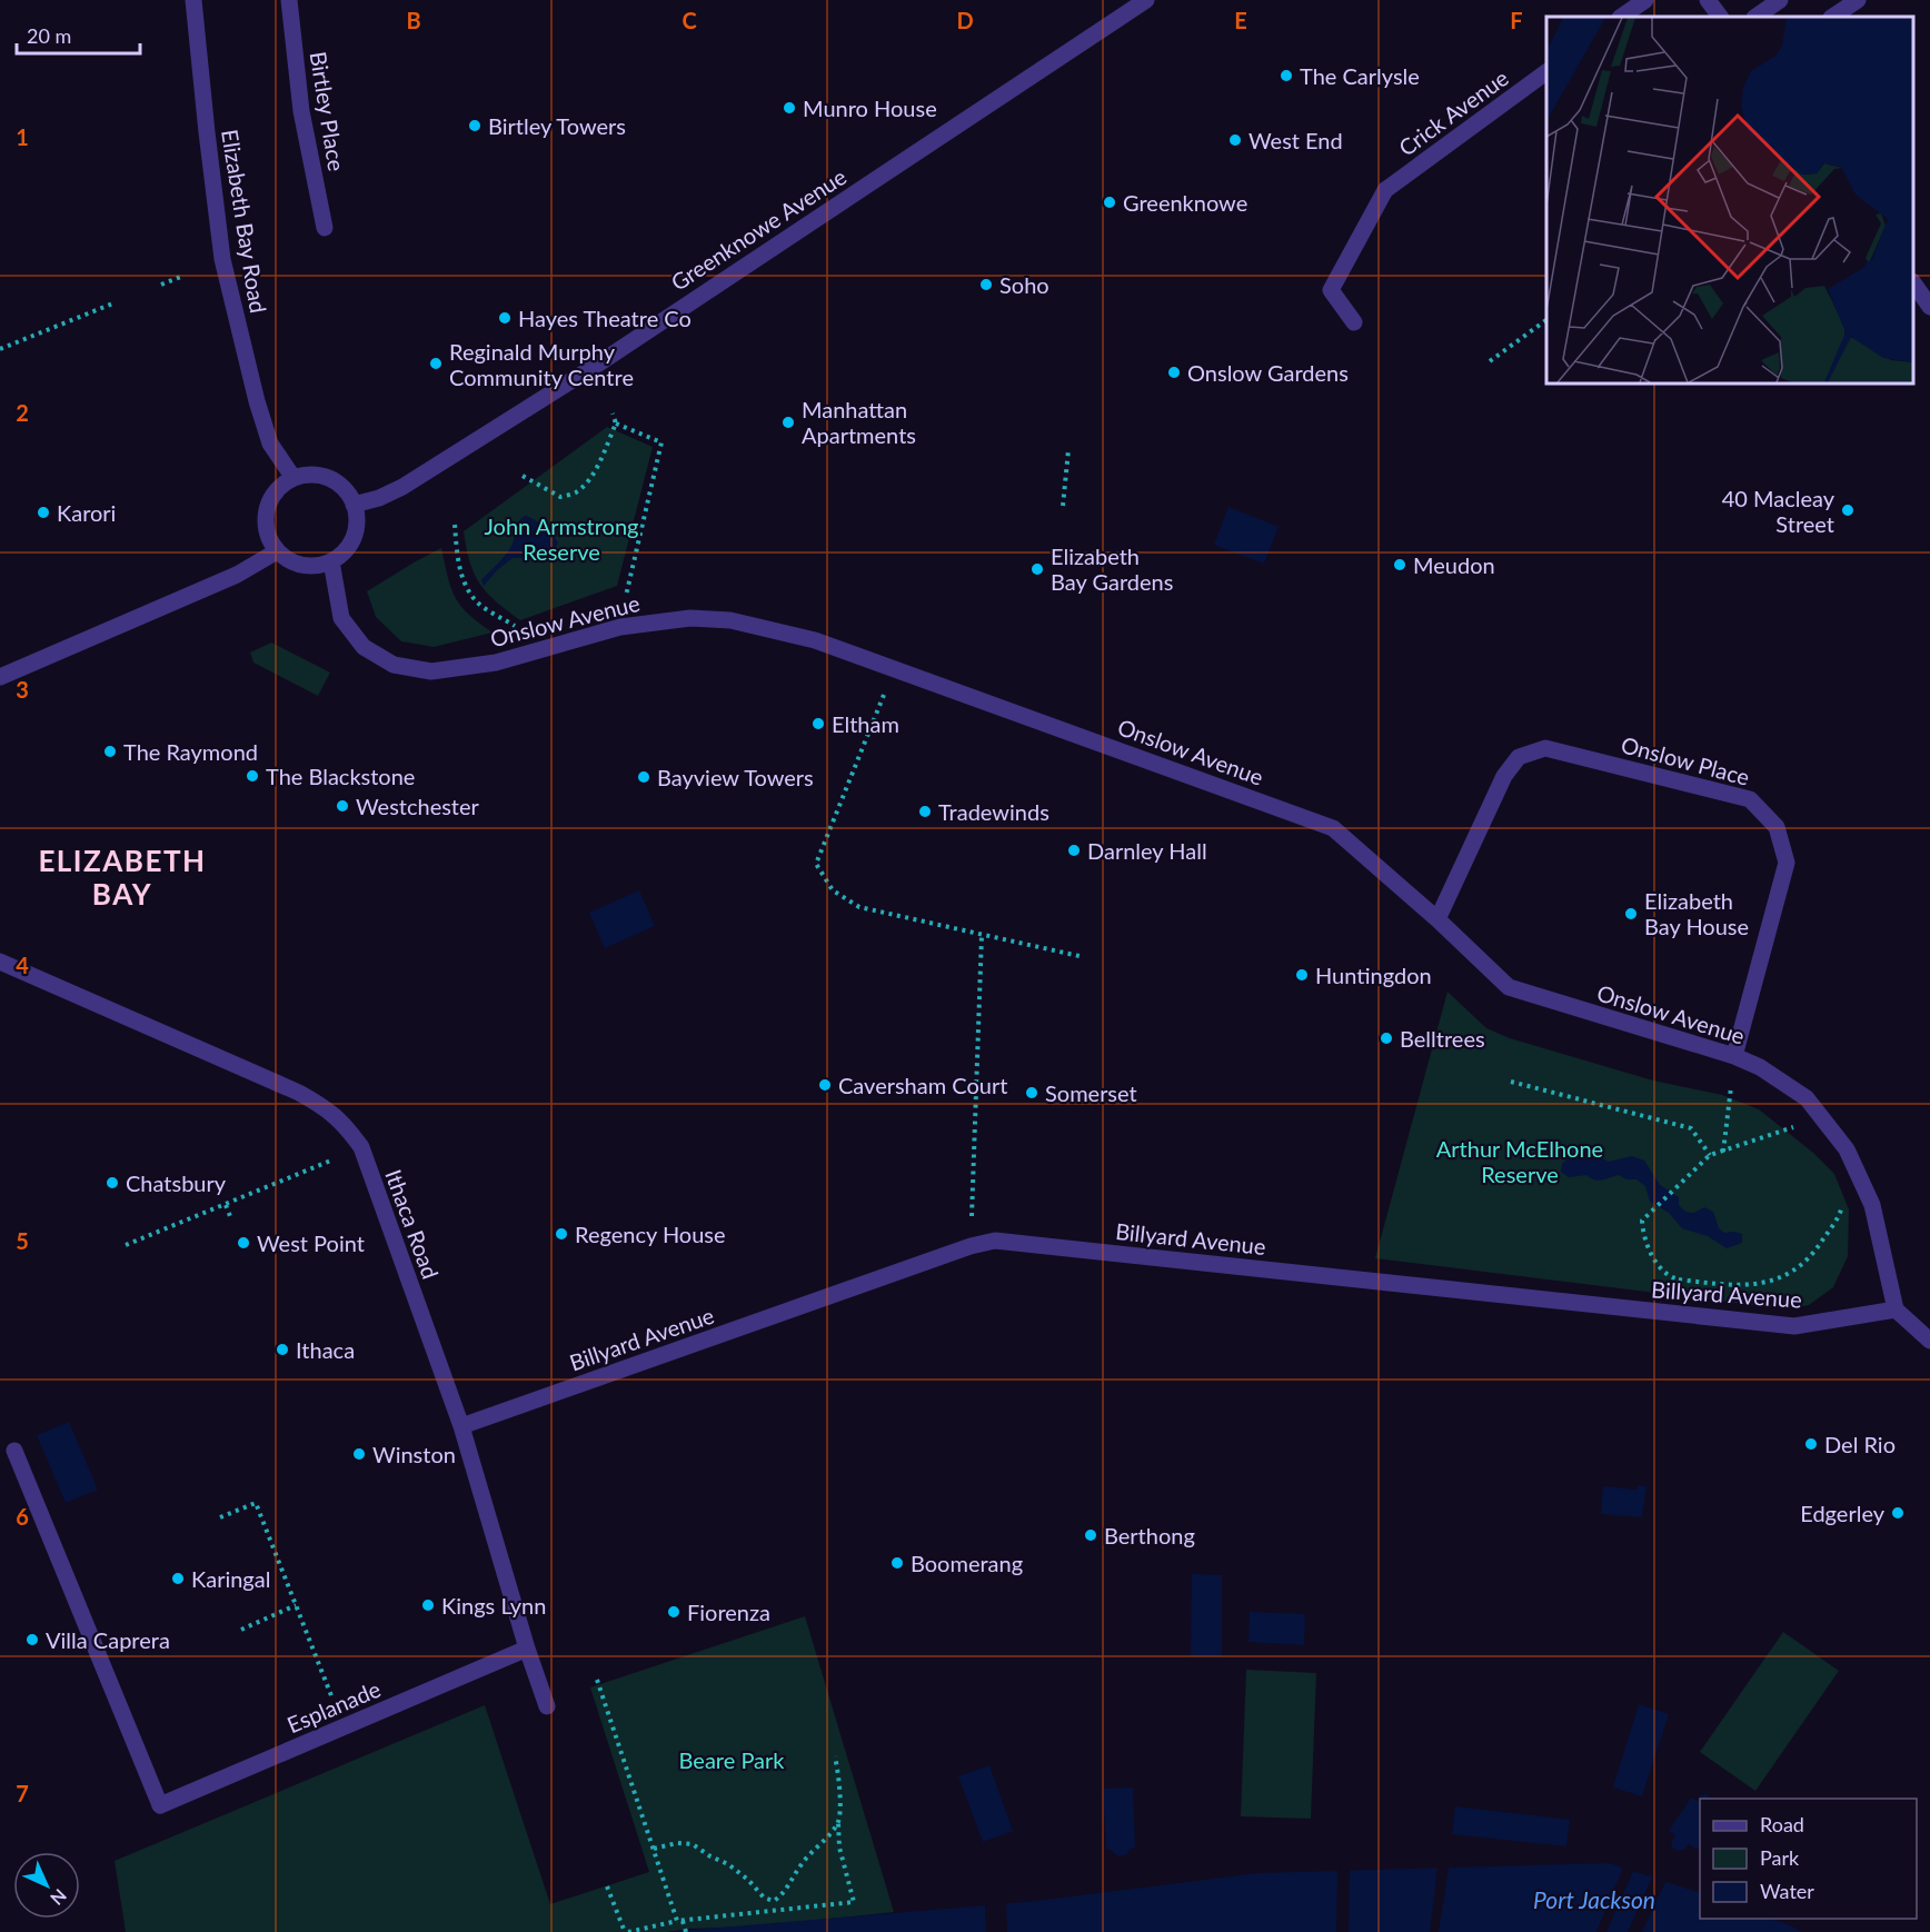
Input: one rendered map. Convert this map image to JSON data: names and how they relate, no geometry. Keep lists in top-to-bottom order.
{
  "streets": {
    "street": [
      "Birtley Place",
      "Crick Avenue",
      "Elizabeth Bay Road",
      "Greenknowe Avenue",
      "Onslow Avenue",
      "Onslow Place",
      "Ithaca Road",
      "Billyard Avenue",
      "Esplanade"
    ]
  },
  "crossings": [
    ["Elizabeth Bay Road", "Greenknowe Avenue"],
    ["Elizabeth Bay Road", "Onslow Avenue"],
    ["Greenknowe Avenue", "Onslow Avenue"],
    ["Onslow Avenue", "Onslow Place"],
    ["Onslow Avenue", "Billyard Avenue"],
    ["Ithaca Road", "Billyard Avenue"],
    ["Ithaca Road", "Esplanade"]
  ],
  "districts": ["ELIZABETH BAY"],
  "water": ["Port Jackson"],
  "parks": ["John Armstrong Reserve", "Arthur McElhone Reserve", "Beare Park"],
  "places": [
    "The Carlysle",
    "Munro House",
    "Birtley Towers",
    "West End",
    "Greenknowe",
    "Soho",
    "Hayes Theatre Co",
    "Reginald Murphy Community Centre",
    "Onslow Gardens",
    "Manhattan Apartments",
    "40 Macleay Street",
    "Karori",
    "Meudon",
    "Elizabeth Bay Gardens",
    "Eltham",
    "The Raymond",
    "The Blackstone",
    "Bayview Towers",
    "Westchester",
    "Tradewinds",
    "Darnley Hall",
    "Elizabeth Bay House",
    "Huntingdon",
    "Belltrees",
    "Caversham Court",
    "Somerset",
    "Chatsbury",
    "Regency House",
    "West Point",
    "Ithaca",
    "Del Rio",
    "Winston",
    "Edgerley",
    "Berthong",
    "Boomerang",
    "Karingal",
    "Kings Lynn",
    "Fiorenza",
    "Villa Caprera"
  ],
  "legend": ["Road", "Park", "Water"],
  "scale_bar": "20 m",
  "north": "bottom right",
  "grid": {
    "columns": [
      "B",
      "C",
      "D",
      "E",
      "F"
    ],
    "rows": [
      "1",
      "2",
      "3",
      "4",
      "5",
      "6",
      "7"
    ]
  }
}
